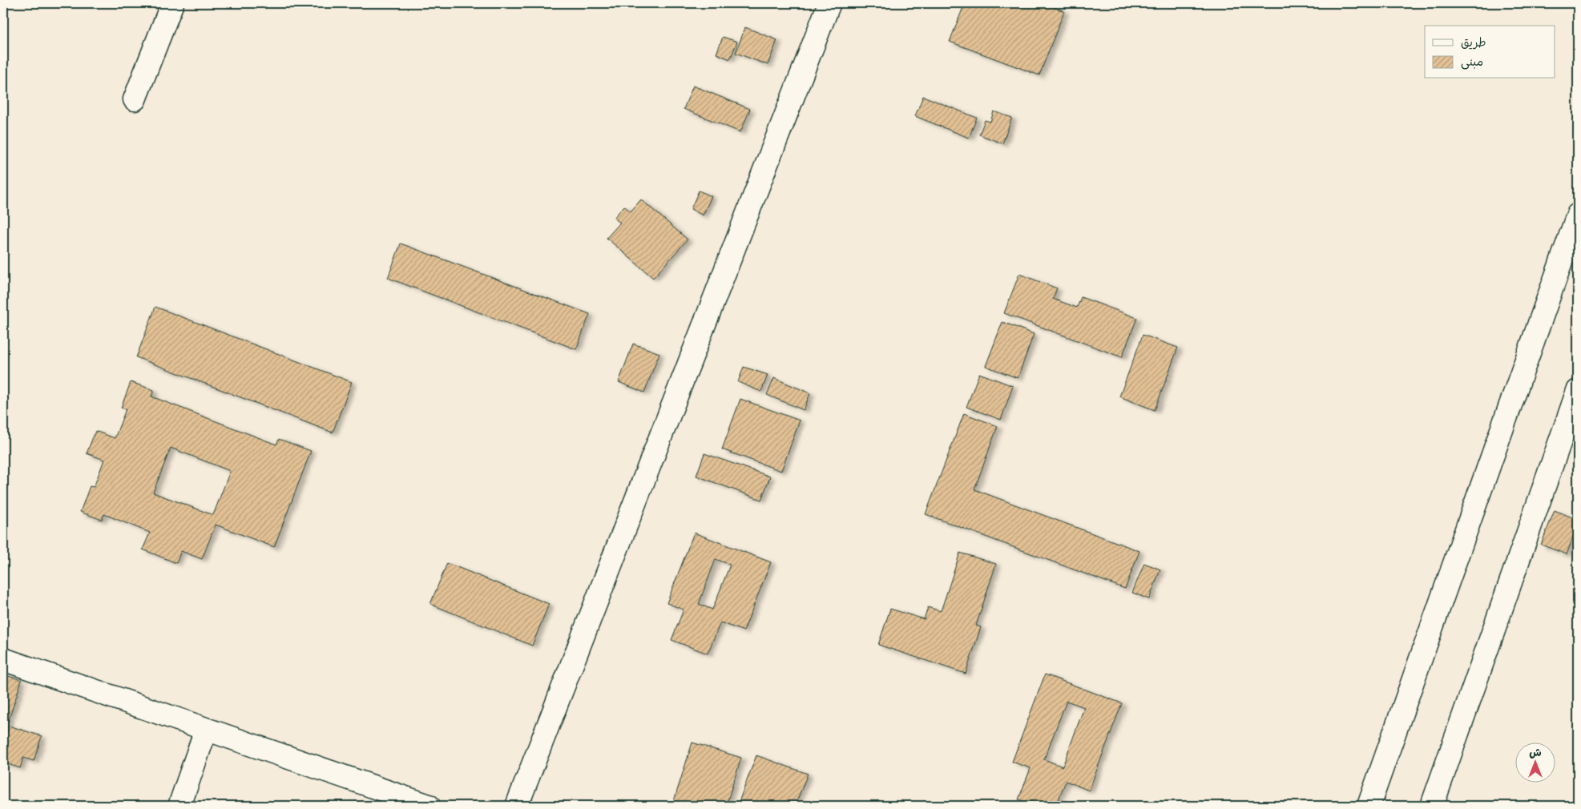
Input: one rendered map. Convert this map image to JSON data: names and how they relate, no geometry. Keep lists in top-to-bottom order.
{
  "legend": ["طريق", "مبنى"],
  "north": "top"
}
